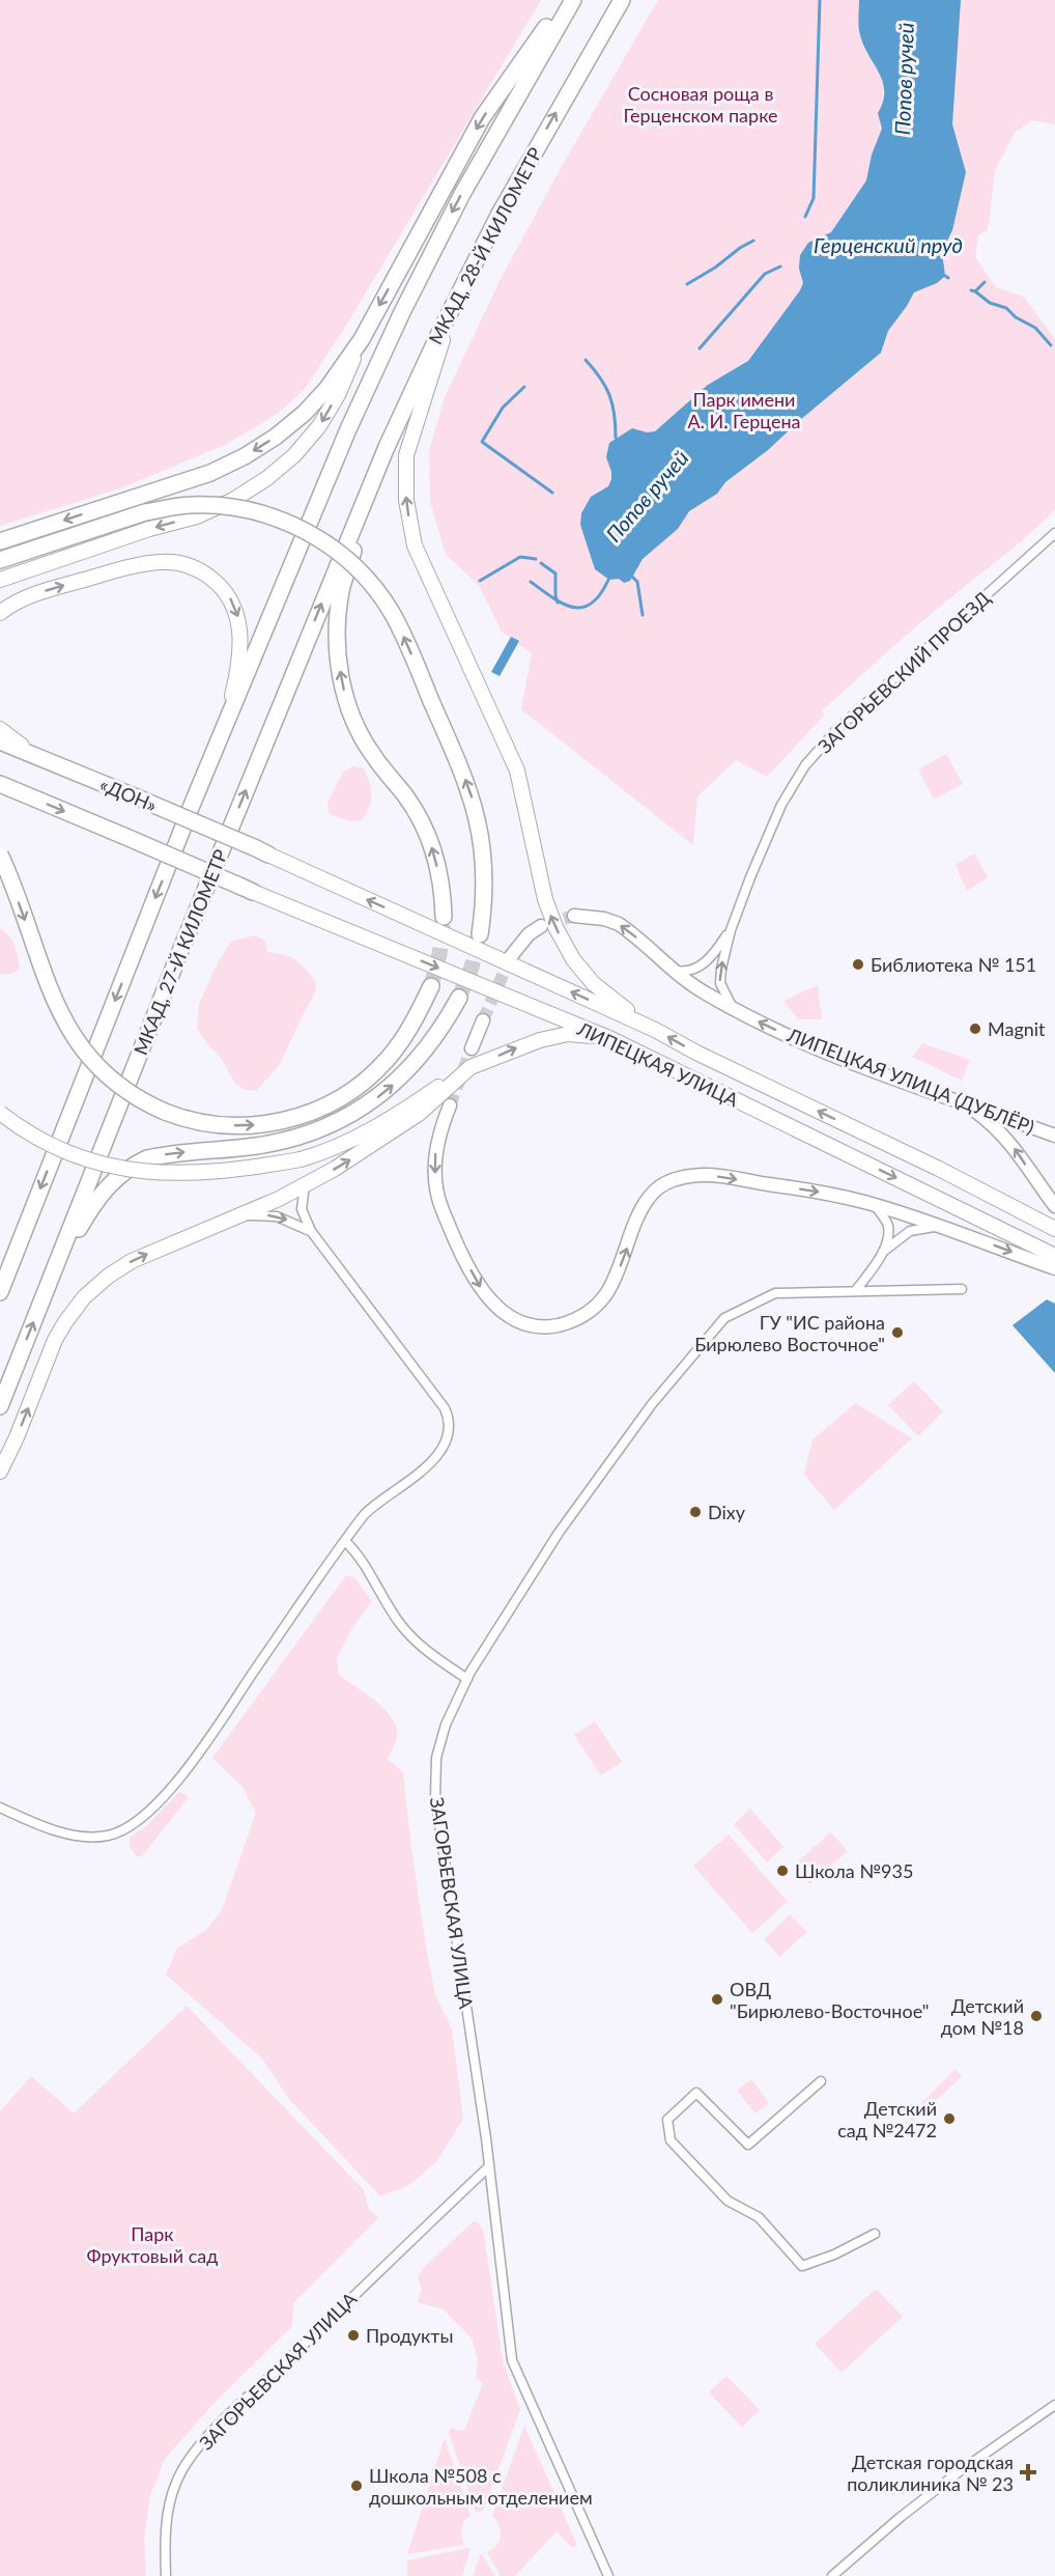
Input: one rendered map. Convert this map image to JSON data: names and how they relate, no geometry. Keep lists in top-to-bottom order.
{
  "streets": {
    "highway": ["МКАД, 28-Й КИЛОМЕТР", "«ДОН»", "МКАД, 27-Й КИЛОМЕТР"],
    "main road": ["ЛИПЕЦКАЯ УЛИЦА"],
    "street": ["ЗАГОРЬЕВСКИЙ ПРОЕЗД", "ЛИПЕЦКАЯ УЛИЦА (ДУБЛЁР)", "ЗАГОРЬЕВСКАЯ УЛИЦА"]
  },
  "crossings": [
    ["МКАД, 28-Й КИЛОМЕТР", "МКАД, 27-Й КИЛОМЕТР"],
    ["«ДОН»", "ЛИПЕЦКАЯ УЛИЦА"]
  ],
  "one_way": ["ЛИПЕЦКАЯ УЛИЦА (ДУБЛЁР)"],
  "water": ["Попов ручей", "Герценский пруд"],
  "parks": ["Сосновая роща в Герценском парке", "Парк имени А. И. Герцена", "Парк Фруктовый сад"],
  "places": {
    "other": [
      "Библиотека № 151",
      "Magnit",
      "ГУ \"ИС района Бирюлево Восточное\"",
      "Dixy",
      "Школа №935",
      "ОВД \"Бирюлево-Восточное\"",
      "Детский дом №18",
      "Детский сад №2472",
      "Продукты",
      "Школа №508 с дошкольным отделением"
    ],
    "health": ["Детская городская поликлиника № 23"]
  }
}
